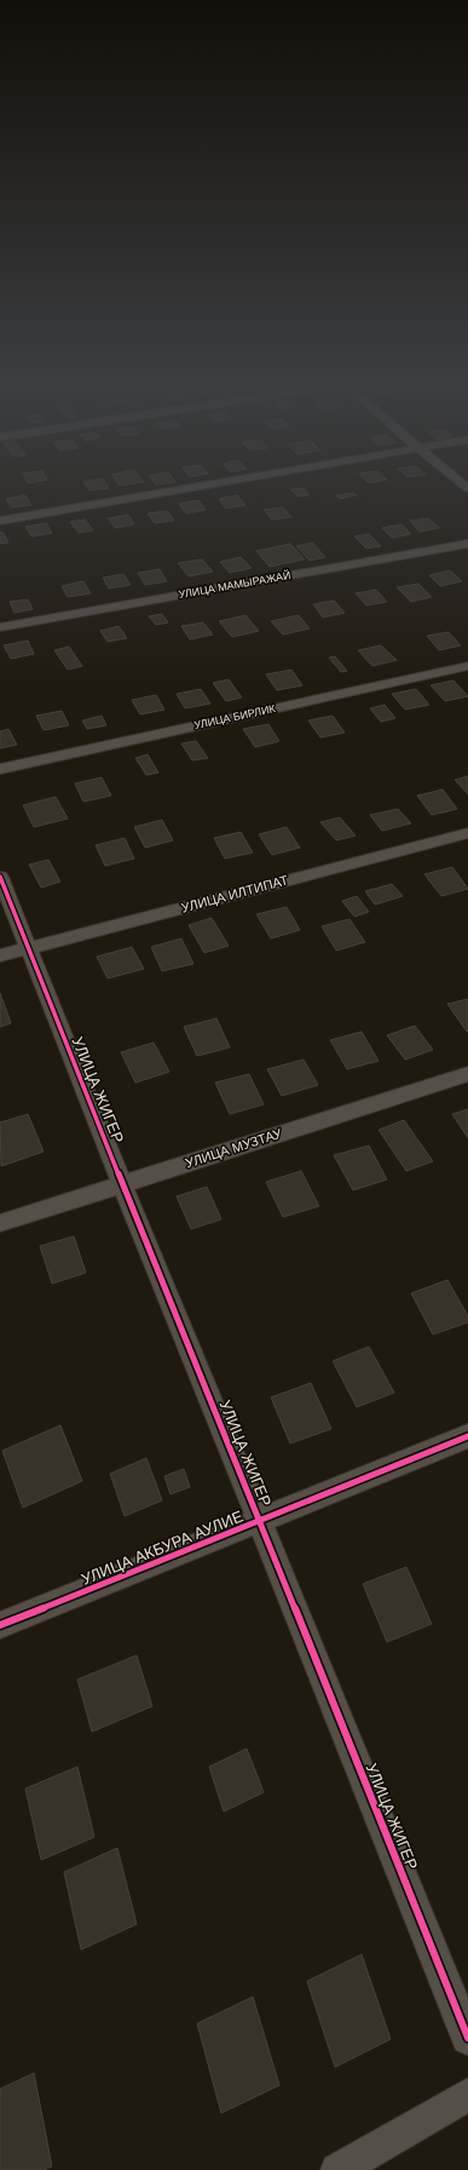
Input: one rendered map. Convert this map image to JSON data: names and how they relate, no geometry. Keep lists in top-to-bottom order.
{
  "streets": {
    "street": [
      "УЛИЦА МАМЫРАЖАЙ",
      "УЛИЦА БИРЛИК",
      "УЛИЦА ИЛТИПАТ",
      "УЛИЦА ЖИГЕР",
      "УЛИЦА МУЗТАУ",
      "УЛИЦА АКБУРА АУЛИЕ"
    ]
  },
  "crossings": [
    ["УЛИЦА ИЛТИПАТ", "УЛИЦА ЖИГЕР"],
    ["УЛИЦА ЖИГЕР", "УЛИЦА МУЗТАУ"],
    ["УЛИЦА ЖИГЕР", "УЛИЦА АКБУРА АУЛИЕ"]
  ]
}
